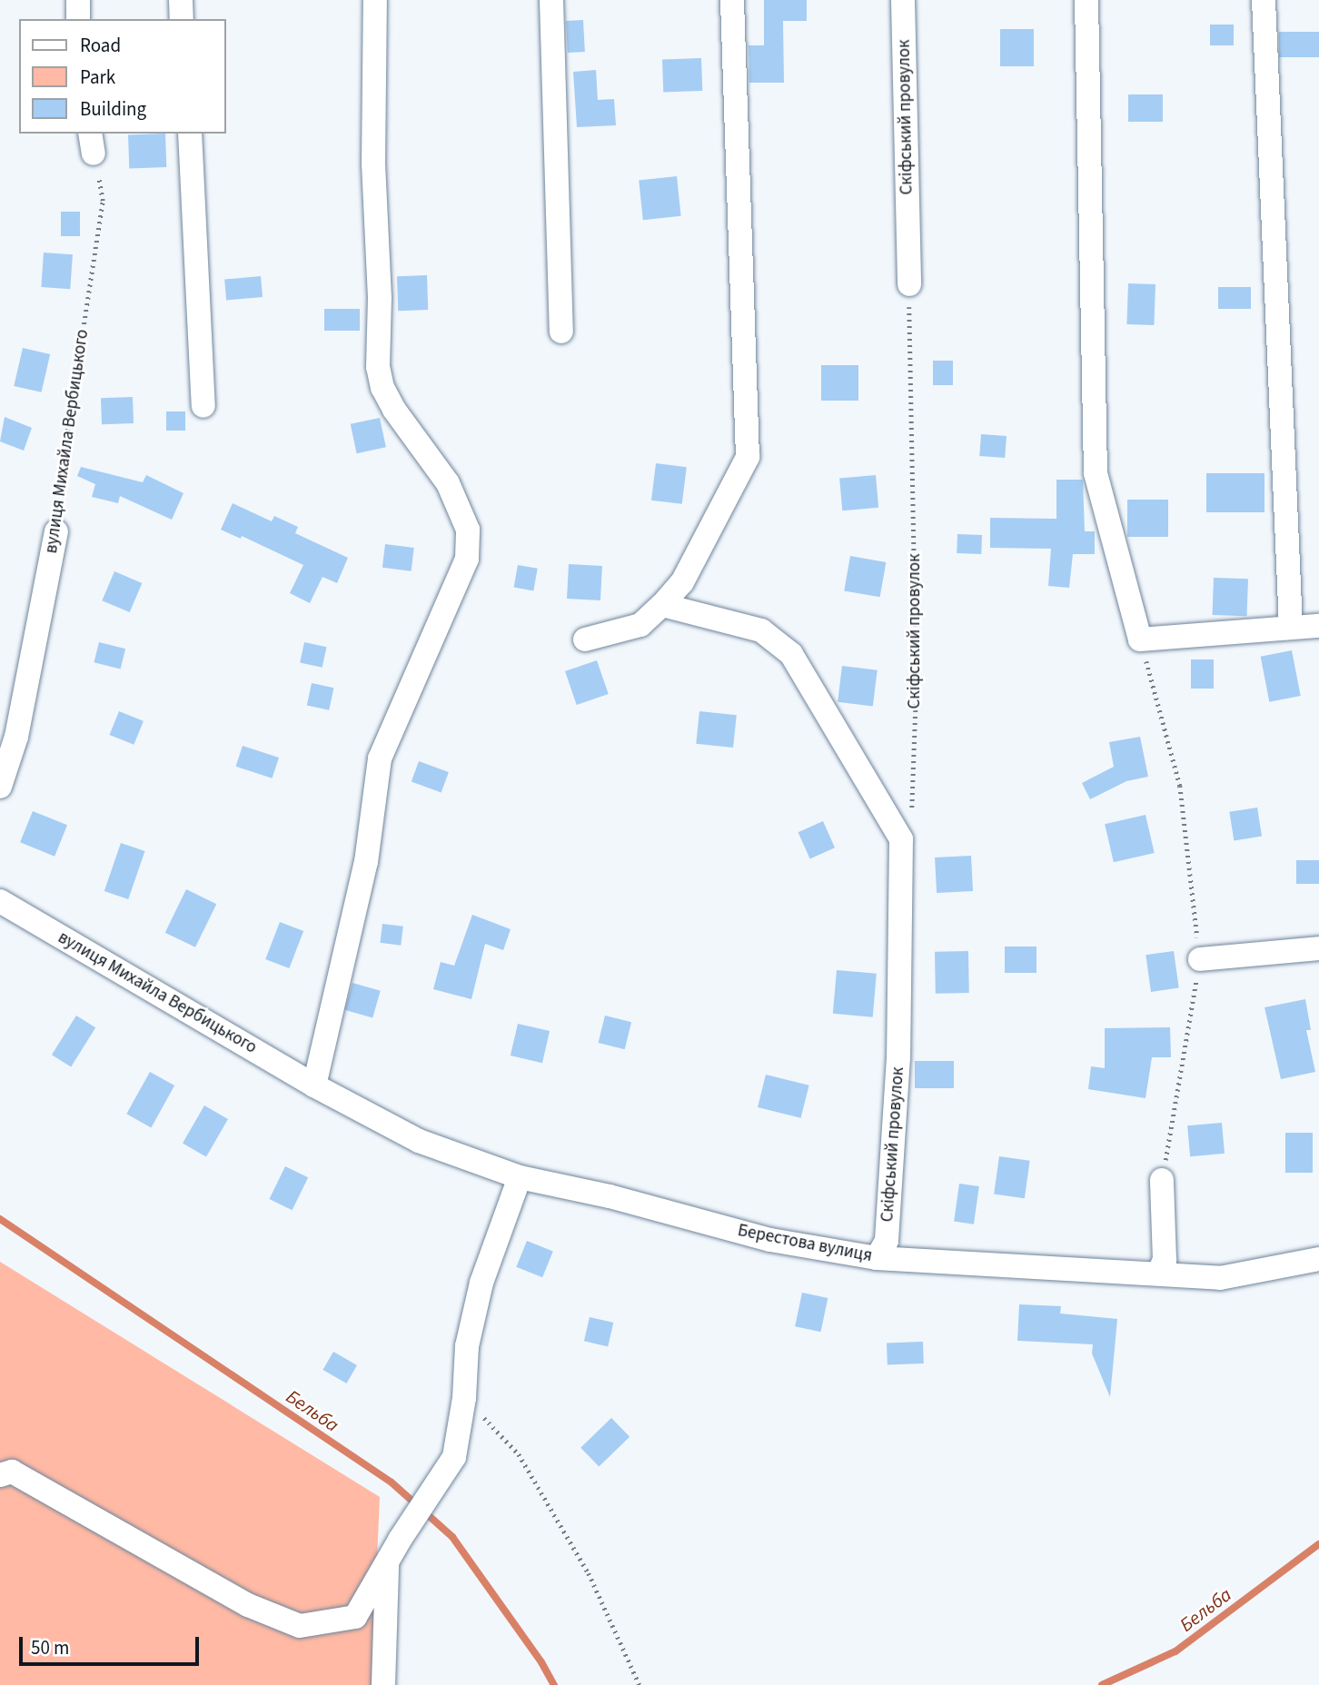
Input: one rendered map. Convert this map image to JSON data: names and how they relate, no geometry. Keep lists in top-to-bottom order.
{
  "streets": {
    "street": ["Скіфський провулок", "вулиця Михайла Вербицького", "Берестова вулиця"]
  },
  "crossings": [
    ["Скіфський провулок", "Берестова вулиця"],
    ["вулиця Михайла Вербицького", "Берестова вулиця"]
  ],
  "water": ["Бельба"],
  "legend": ["Road", "Park", "Building"],
  "scale_bar": "50 m"
}
